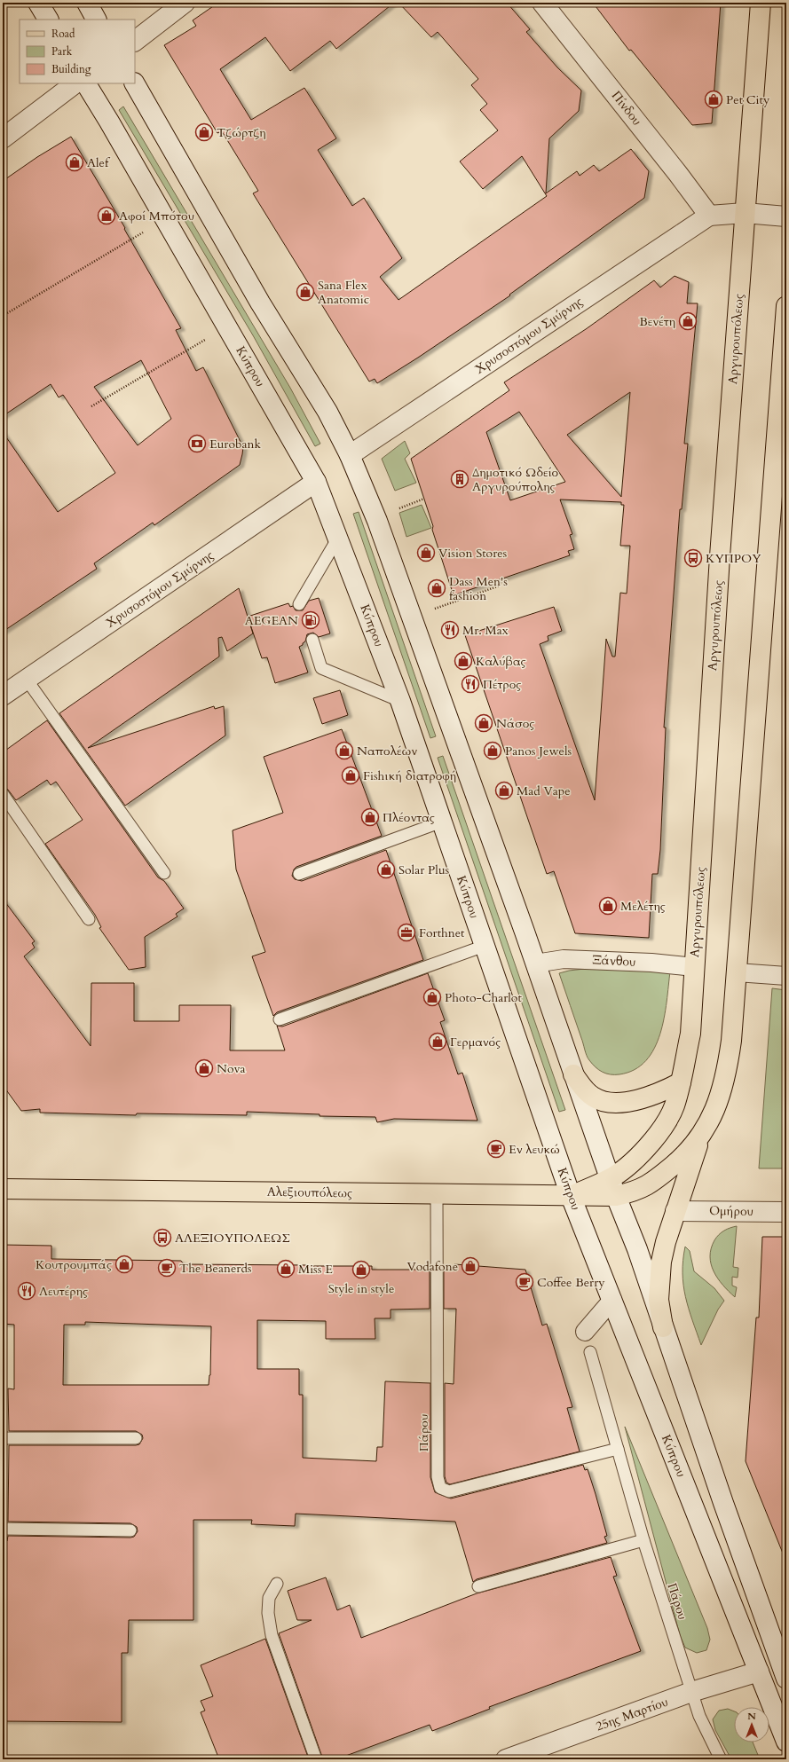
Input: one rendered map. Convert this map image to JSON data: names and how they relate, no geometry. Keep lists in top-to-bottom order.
{
  "streets": {
    "main road": [
      "Πίνδου",
      "Χρυσοστόμου Σμύρνης",
      "Αργυρουπόλεως",
      "Κύπρου",
      "Αλεξιουπόλεως",
      "Ομήρου",
      "25ης Μαρτίου"
    ],
    "street": ["Ξάνθου"],
    "lane": ["Πάρου"]
  },
  "crossings": [
    ["Πίνδου", "Χρυσοστόμου Σμύρνης"],
    ["Χρυσοστόμου Σμύρνης", "Κύπρου"],
    ["Αργυρουπόλεως", "Ξάνθου"],
    ["Αργυρουπόλεως", "Αλεξιουπόλεως"],
    ["Κύπρου", "Αλεξιουπόλεως"],
    ["Κύπρου", "25ης Μαρτίου"],
    ["Αλεξιουπόλεως", "Πάρου"],
    ["Πάρου", "25ης Μαρτίου"]
  ],
  "places": {
    "shop": [
      "Pet City",
      "Τζώρτζη",
      "Alef",
      "Αφοί Μπότου",
      "Sana Flex Anatomic",
      "Βενέτη",
      "Vision Stores",
      "Dass Men's fashion",
      "Καλύβας",
      "Νάσος",
      "Ναπολέων",
      "Panos Jewels",
      "Fishική διατροφή",
      "Mad Vape",
      "Πλέοντας",
      "Solar Plus",
      "Μελέτης",
      "Photo-Charlot",
      "Γερμανός",
      "Nova",
      "Κουτρουμπάς",
      "Vodafone",
      "Miss E",
      "Style in style"
    ],
    "bank": ["Eurobank"],
    "building": ["Δημοτικό Ωδείο Αργυρούπολης"],
    "bus stop": ["ΚΥΠΡΟΥ", "ΑΛΕΞΙΟΥΠΟΛΕΩΣ"],
    "fuel station": ["AEGEAN"],
    "restaurant": ["Mr. Max", "Πέτρος", "Λευτέρης"],
    "office": ["Forthnet"],
    "cafe": ["Εν λευκώ", "The Beanerds", "Coffee Berry"]
  },
  "legend": ["Road", "Park", "Building"],
  "north": "top"
}
